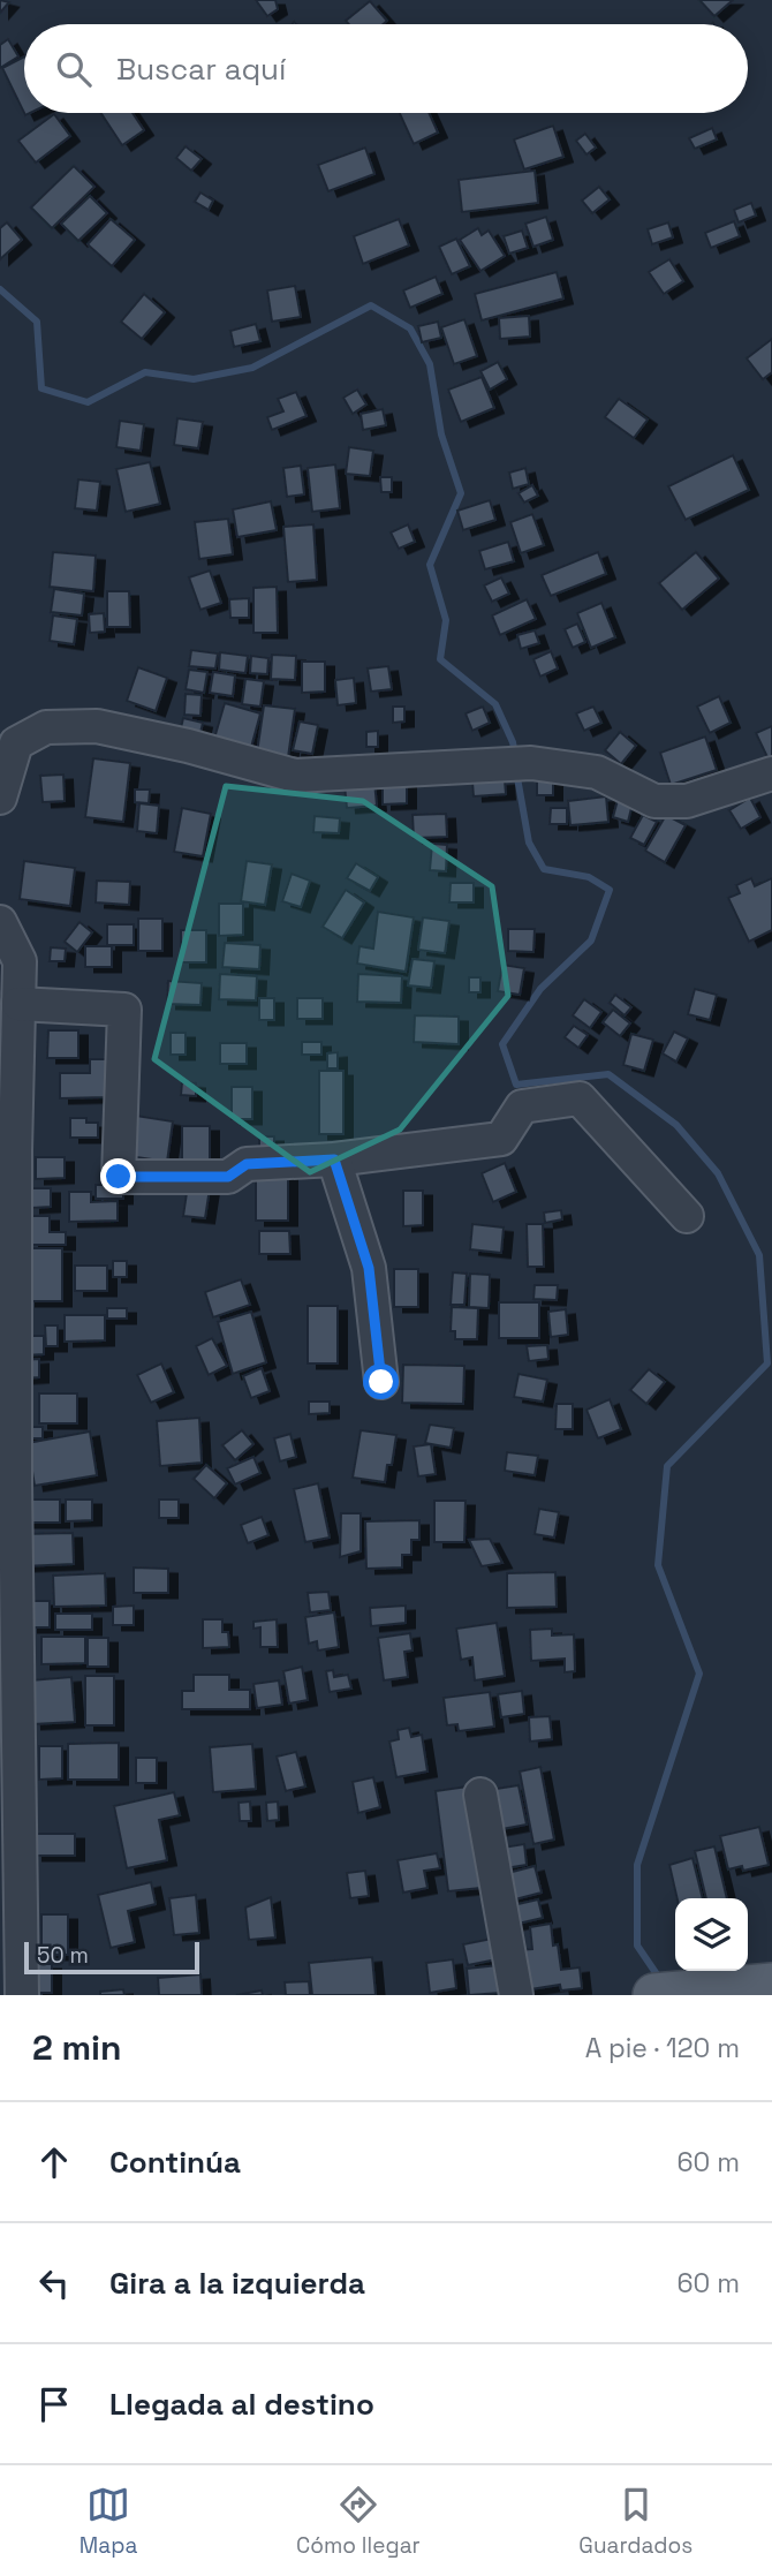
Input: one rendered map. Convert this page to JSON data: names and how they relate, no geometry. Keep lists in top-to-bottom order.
{
  "scale_bar": "50 m",
  "page": {
    "search": "Buscar aquí",
    "scale": "50 m",
    "heading": ["2 min", "A pie · 120 m"],
    "list": [
      ["Continúa", "60 m"],
      ["Gira a la izquierda", "60 m"],
      "Llegada al destino"
    ],
    "nav": ["Mapa", "Cómo llegar", "Guardados"]
  }
}
